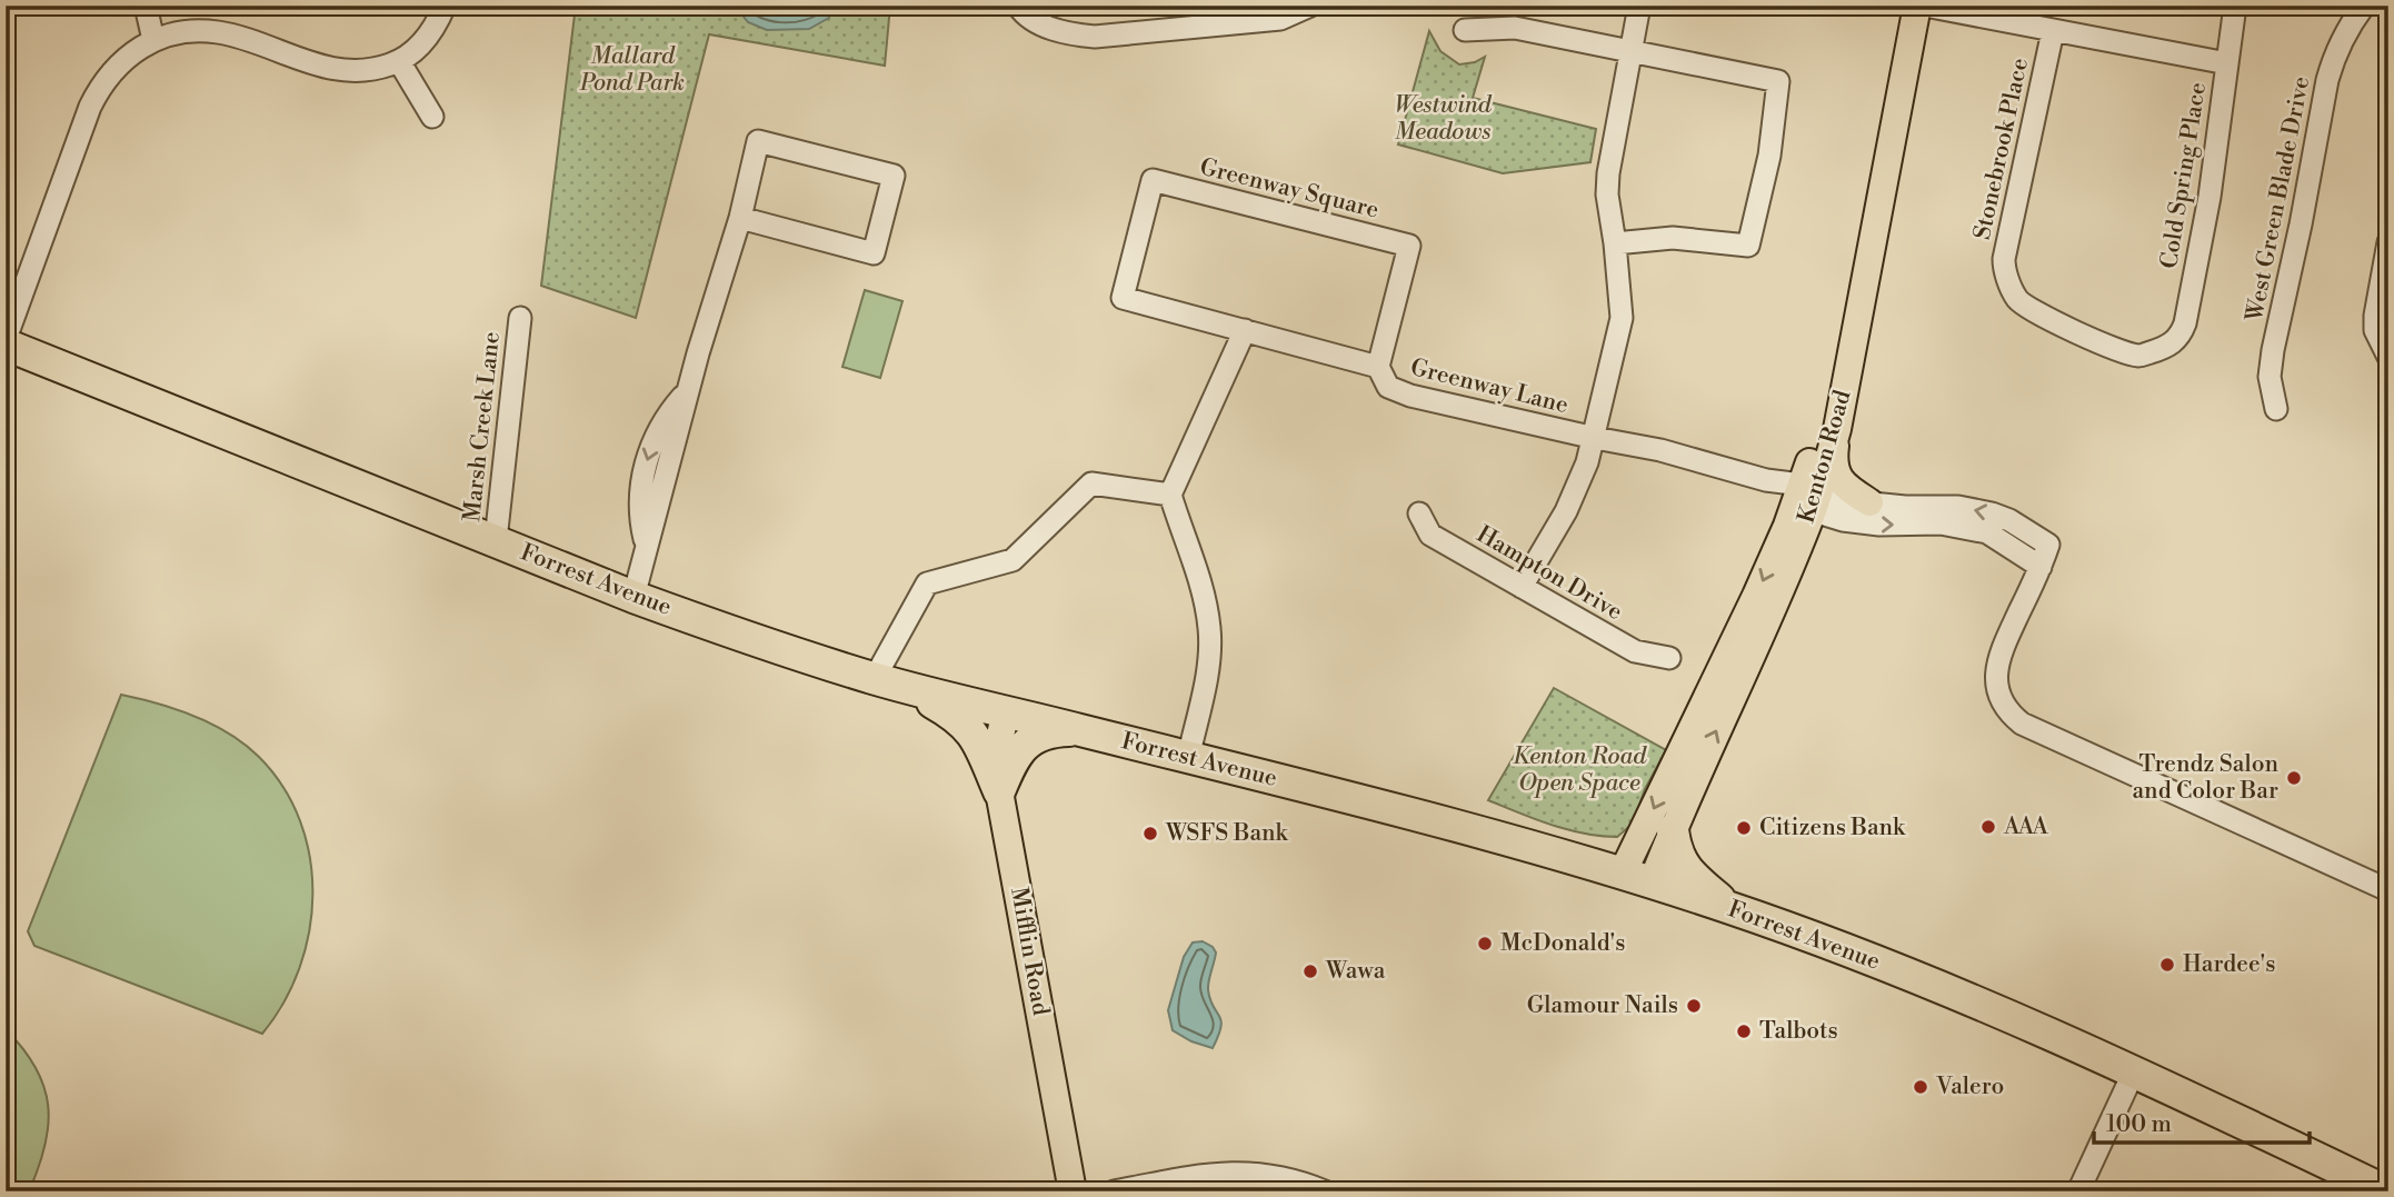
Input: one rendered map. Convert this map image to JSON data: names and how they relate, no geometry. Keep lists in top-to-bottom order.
{
  "streets": {
    "highway": ["Forrest Avenue"],
    "main road": ["Kenton Road", "Mifflin Road"],
    "street": [
      "Stonebrook Place",
      "Cold Spring Place",
      "Greenway Square",
      "West Green Blade Drive",
      "Greenway Lane",
      "Marsh Creek Lane",
      "Hampton Drive"
    ]
  },
  "crossings": [
    ["Stonebrook Place", "Cold Spring Place"],
    ["Greenway Square", "Greenway Lane"],
    ["Greenway Lane", "Kenton Road"],
    ["Marsh Creek Lane", "Forrest Avenue"],
    ["Kenton Road", "Forrest Avenue"],
    ["Forrest Avenue", "Mifflin Road"]
  ],
  "parks": ["Mallard Pond Park", "Westwind Meadows", "Kenton Road Open Space"],
  "places": [
    "Trendz Salon and Color Bar",
    "AAA",
    "Citizens Bank",
    "WSFS Bank",
    "McDonald's",
    "Hardee's",
    "Wawa",
    "Glamour Nails",
    "Talbots",
    "Valero"
  ],
  "scale_bar": "100 m"
}
